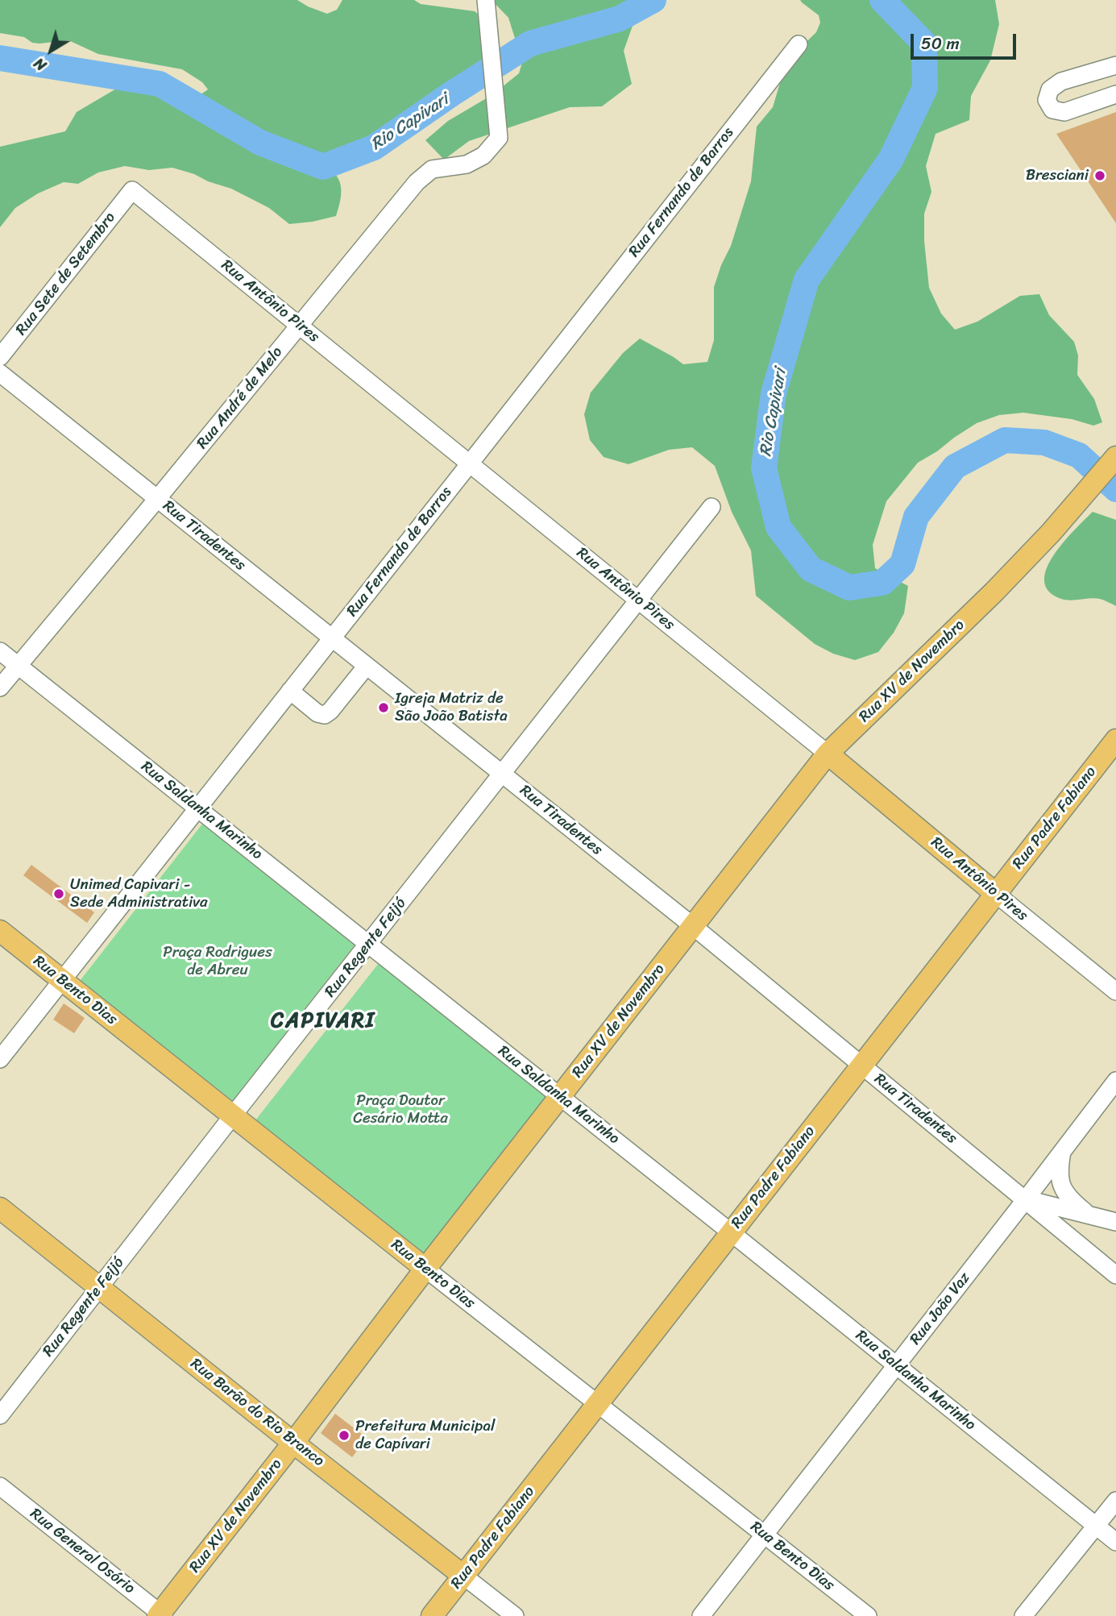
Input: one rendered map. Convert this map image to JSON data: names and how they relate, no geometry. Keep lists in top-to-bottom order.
{
  "streets": {
    "main road": [
      "Rua Antônio Pires",
      "Rua XV de Novembro",
      "Rua Padre Fabiano",
      "Rua Bento Dias",
      "Rua Barão do Rio Branco"
    ],
    "street": [
      "Rua Fernando de Barros",
      "Rua Sete de Setembro",
      "Rua André de Melo",
      "Rua Tiradentes",
      "Rua Saldanha Marinho",
      "Rua Regente Feijó",
      "Rua João Vaz",
      "Rua General Osório"
    ]
  },
  "crossings": [
    ["Rua Fernando de Barros", "Rua Antônio Pires"],
    ["Rua Fernando de Barros", "Rua Tiradentes"],
    ["Rua Fernando de Barros", "Rua Saldanha Marinho"],
    ["Rua Fernando de Barros", "Rua Bento Dias"],
    ["Rua Sete de Setembro", "Rua Antônio Pires"],
    ["Rua Antônio Pires", "Rua André de Melo"],
    ["Rua Antônio Pires", "Rua XV de Novembro"],
    ["Rua Antônio Pires", "Rua Padre Fabiano"],
    ["Rua Antônio Pires", "Rua Regente Feijó"],
    ["Rua André de Melo", "Rua Tiradentes"],
    ["Rua André de Melo", "Rua Saldanha Marinho"],
    ["Rua Tiradentes", "Rua XV de Novembro"],
    ["Rua Tiradentes", "Rua Padre Fabiano"],
    ["Rua Tiradentes", "Rua Regente Feijó"],
    ["Rua Tiradentes", "Rua João Vaz"],
    ["Rua XV de Novembro", "Rua Saldanha Marinho"],
    ["Rua XV de Novembro", "Rua Bento Dias"],
    ["Rua XV de Novembro", "Rua Barão do Rio Branco"],
    ["Rua XV de Novembro", "Rua General Osório"],
    ["Rua Saldanha Marinho", "Rua Padre Fabiano"],
    ["Rua Saldanha Marinho", "Rua Regente Feijó"],
    ["Rua Saldanha Marinho", "Rua João Vaz"],
    ["Rua Padre Fabiano", "Rua Bento Dias"],
    ["Rua Padre Fabiano", "Rua Barão do Rio Branco"],
    ["Rua Regente Feijó", "Rua Bento Dias"],
    ["Rua Regente Feijó", "Rua Barão do Rio Branco"],
    ["Rua Bento Dias", "Rua João Vaz"]
  ],
  "districts": ["CAPIVARI"],
  "water": ["Rio Capivari"],
  "parks": ["Praça Rodrigues de Abreu", "Praça Doutor Cesário Motta"],
  "places": [
    "Bresciani",
    "Igreja Matriz de São João Batista",
    "Unimed Capivari - Sede Administrativa",
    "Prefeitura Municipal de Capívari"
  ],
  "scale_bar": "50 m",
  "north": "bottom left"
}
